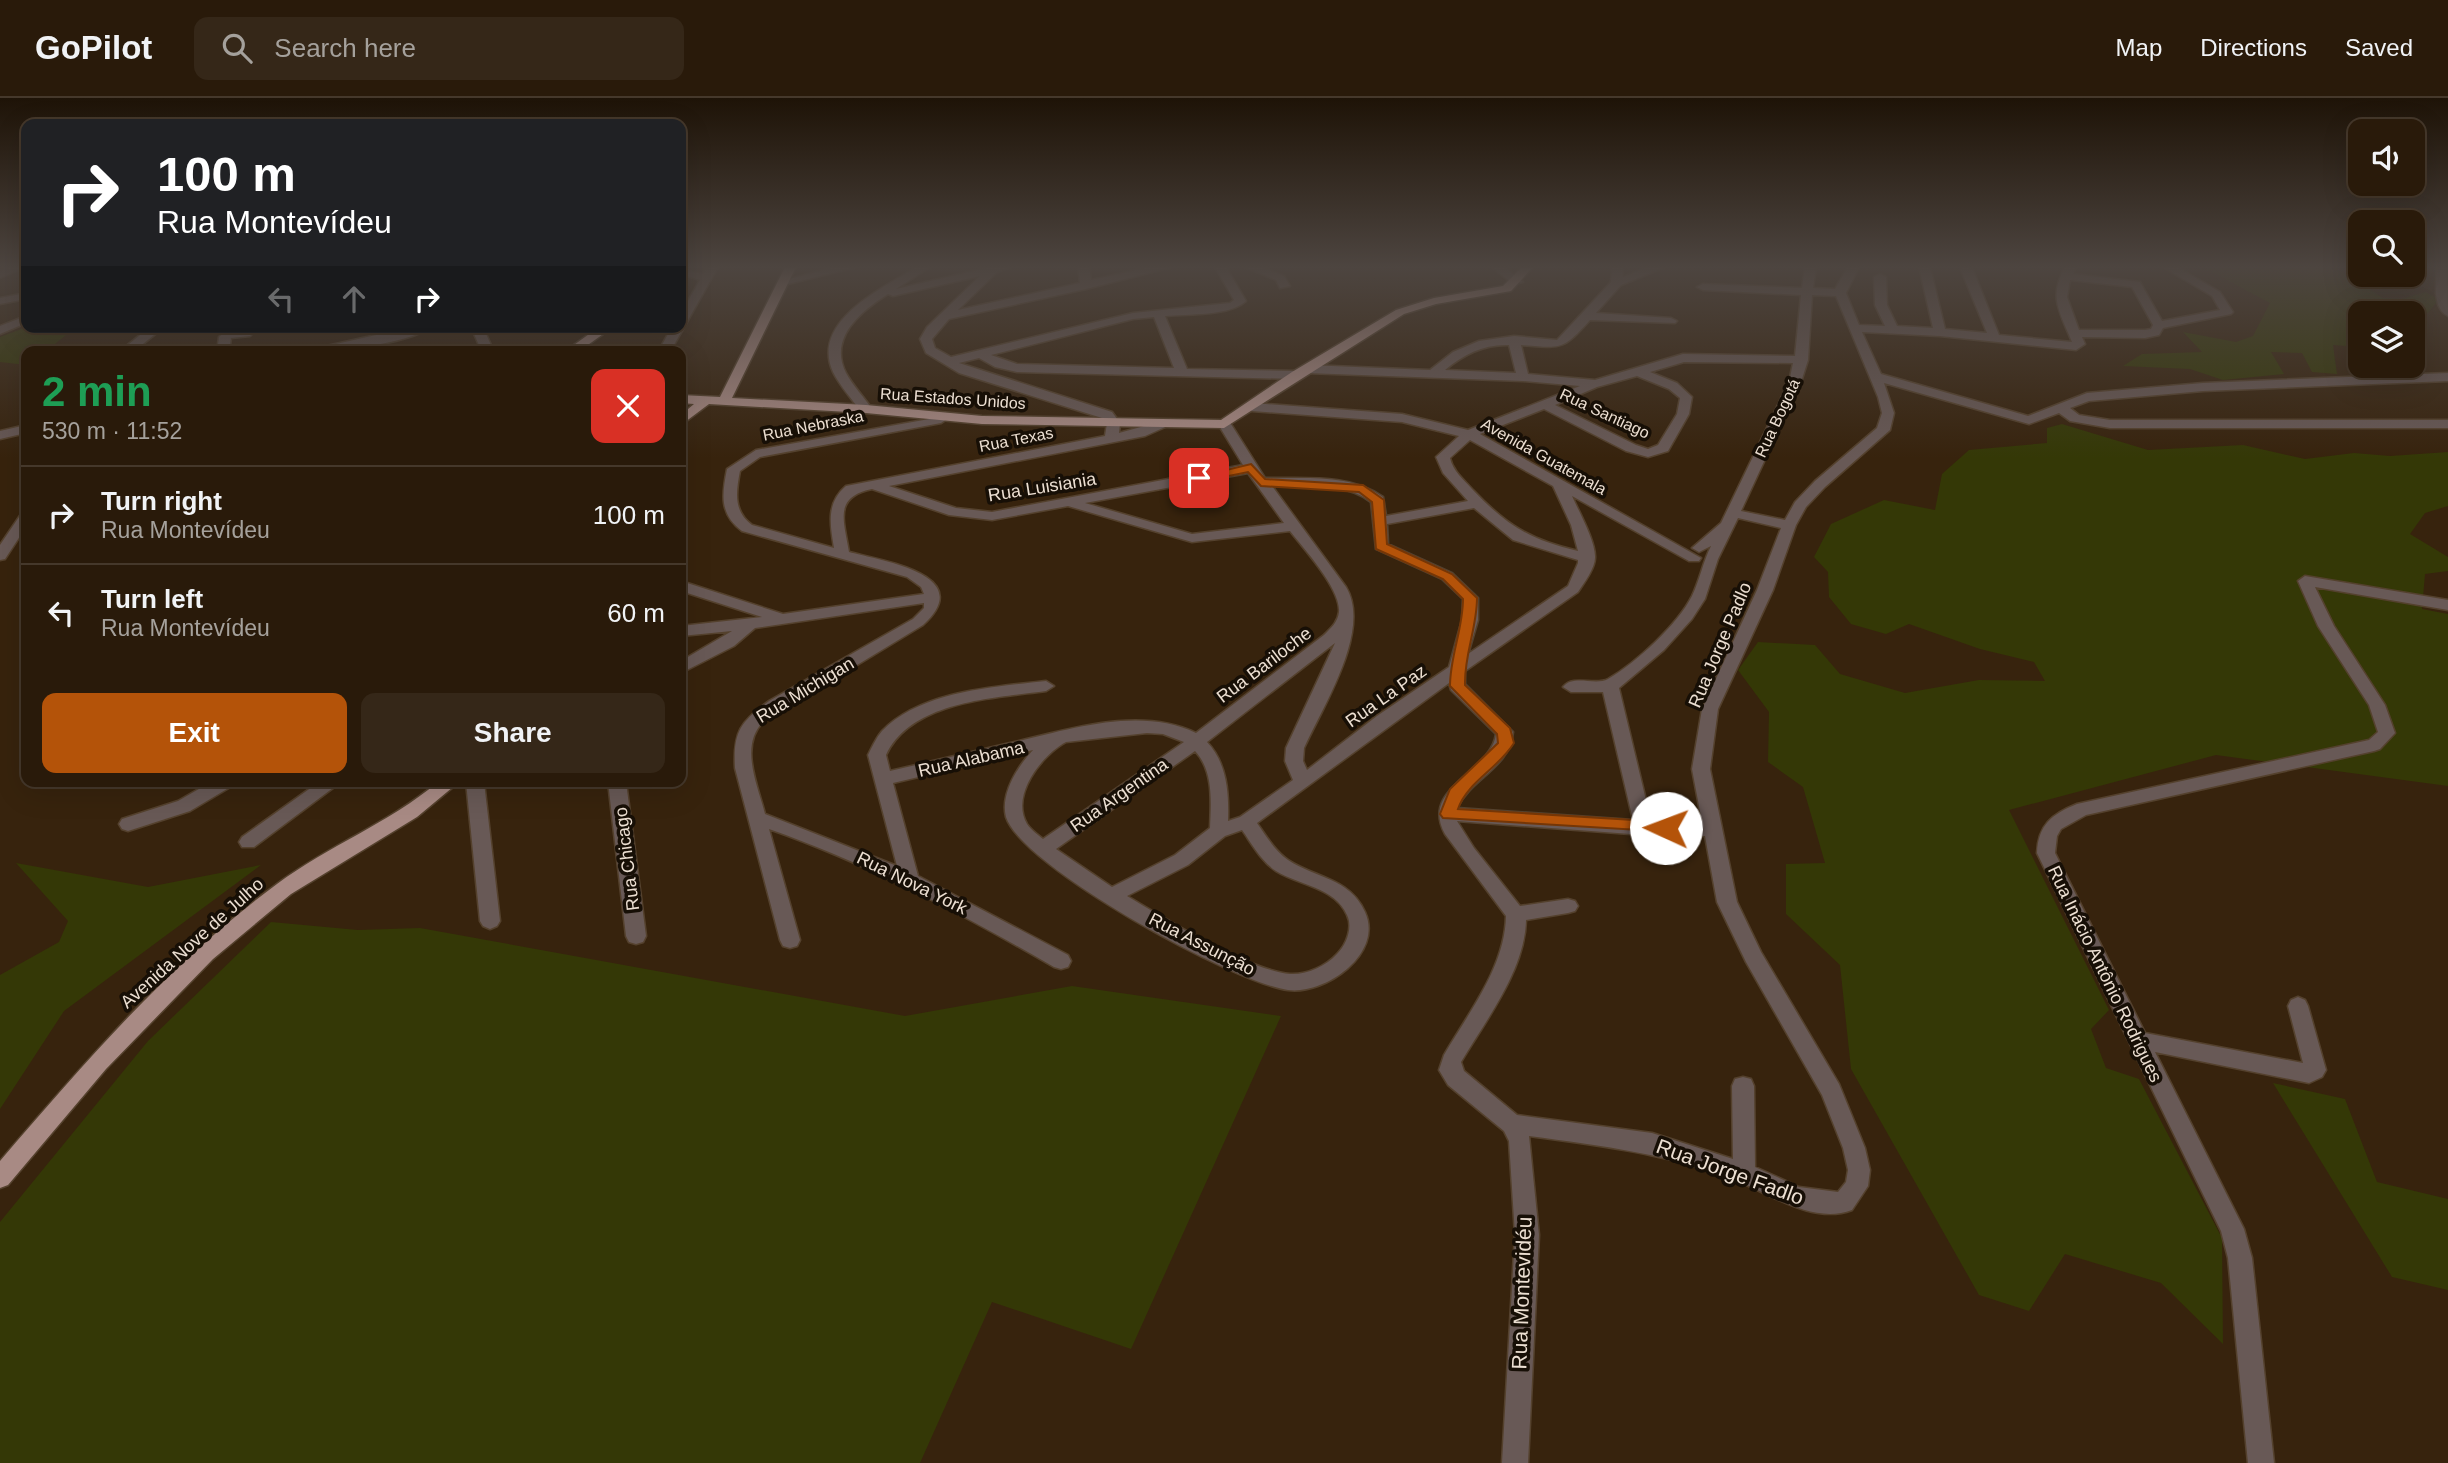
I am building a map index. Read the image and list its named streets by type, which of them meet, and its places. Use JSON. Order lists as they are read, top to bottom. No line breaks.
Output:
{"streets":{"main road":["Rua Estados Unidos","Avenida Nove de Julho"],"street":["Rua Santiago","Rua Bogotá","Rua Nebraska","Rua Texas","Avenida Guatemala","Rua Luisiania","Rua Jorge Padlo","Rua Bariloche","Rua Michigan","Rua La Paz","Rua Alabama","Rua Argentina","Rua Chicago","Rua Nova York","Rua Assunção","Rua Inácio Antônio Rodrigues","Rua Jorge Fadlo","Rua Montevidéu"]},"crossings":[["Rua Estados Unidos","Rua Nebraska"],["Rua Estados Unidos","Rua Texas"],["Rua Bogotá","Avenida Guatemala"],["Rua Texas","Rua Luisiania"],["Rua Jorge Padlo","Rua Jorge Fadlo"],["Rua Bariloche","Rua Alabama"],["Rua Bariloche","Rua Argentina"],["Rua Michigan","Rua Nova York"],["Rua Alabama","Rua Argentina"],["Rua Alabama","Rua Assunção"],["Rua Argentina","Rua Assunção"],["Rua Jorge Fadlo","Rua Montevidéu"]],"page":{"header":"GoPilot","search":"Search here","nav":["Map","Directions","Saved"],"turn":["100 m","Rua Montevídeu"],"heading":["2 min","530 m · 11:52"],"list":[{"name":"Turn right","note":"Rua Montevídeu","value":"100 m"},{"name":"Turn left","note":"Rua Montevídeu","value":"60 m"}],"buttons":["Exit","Share"]}}
